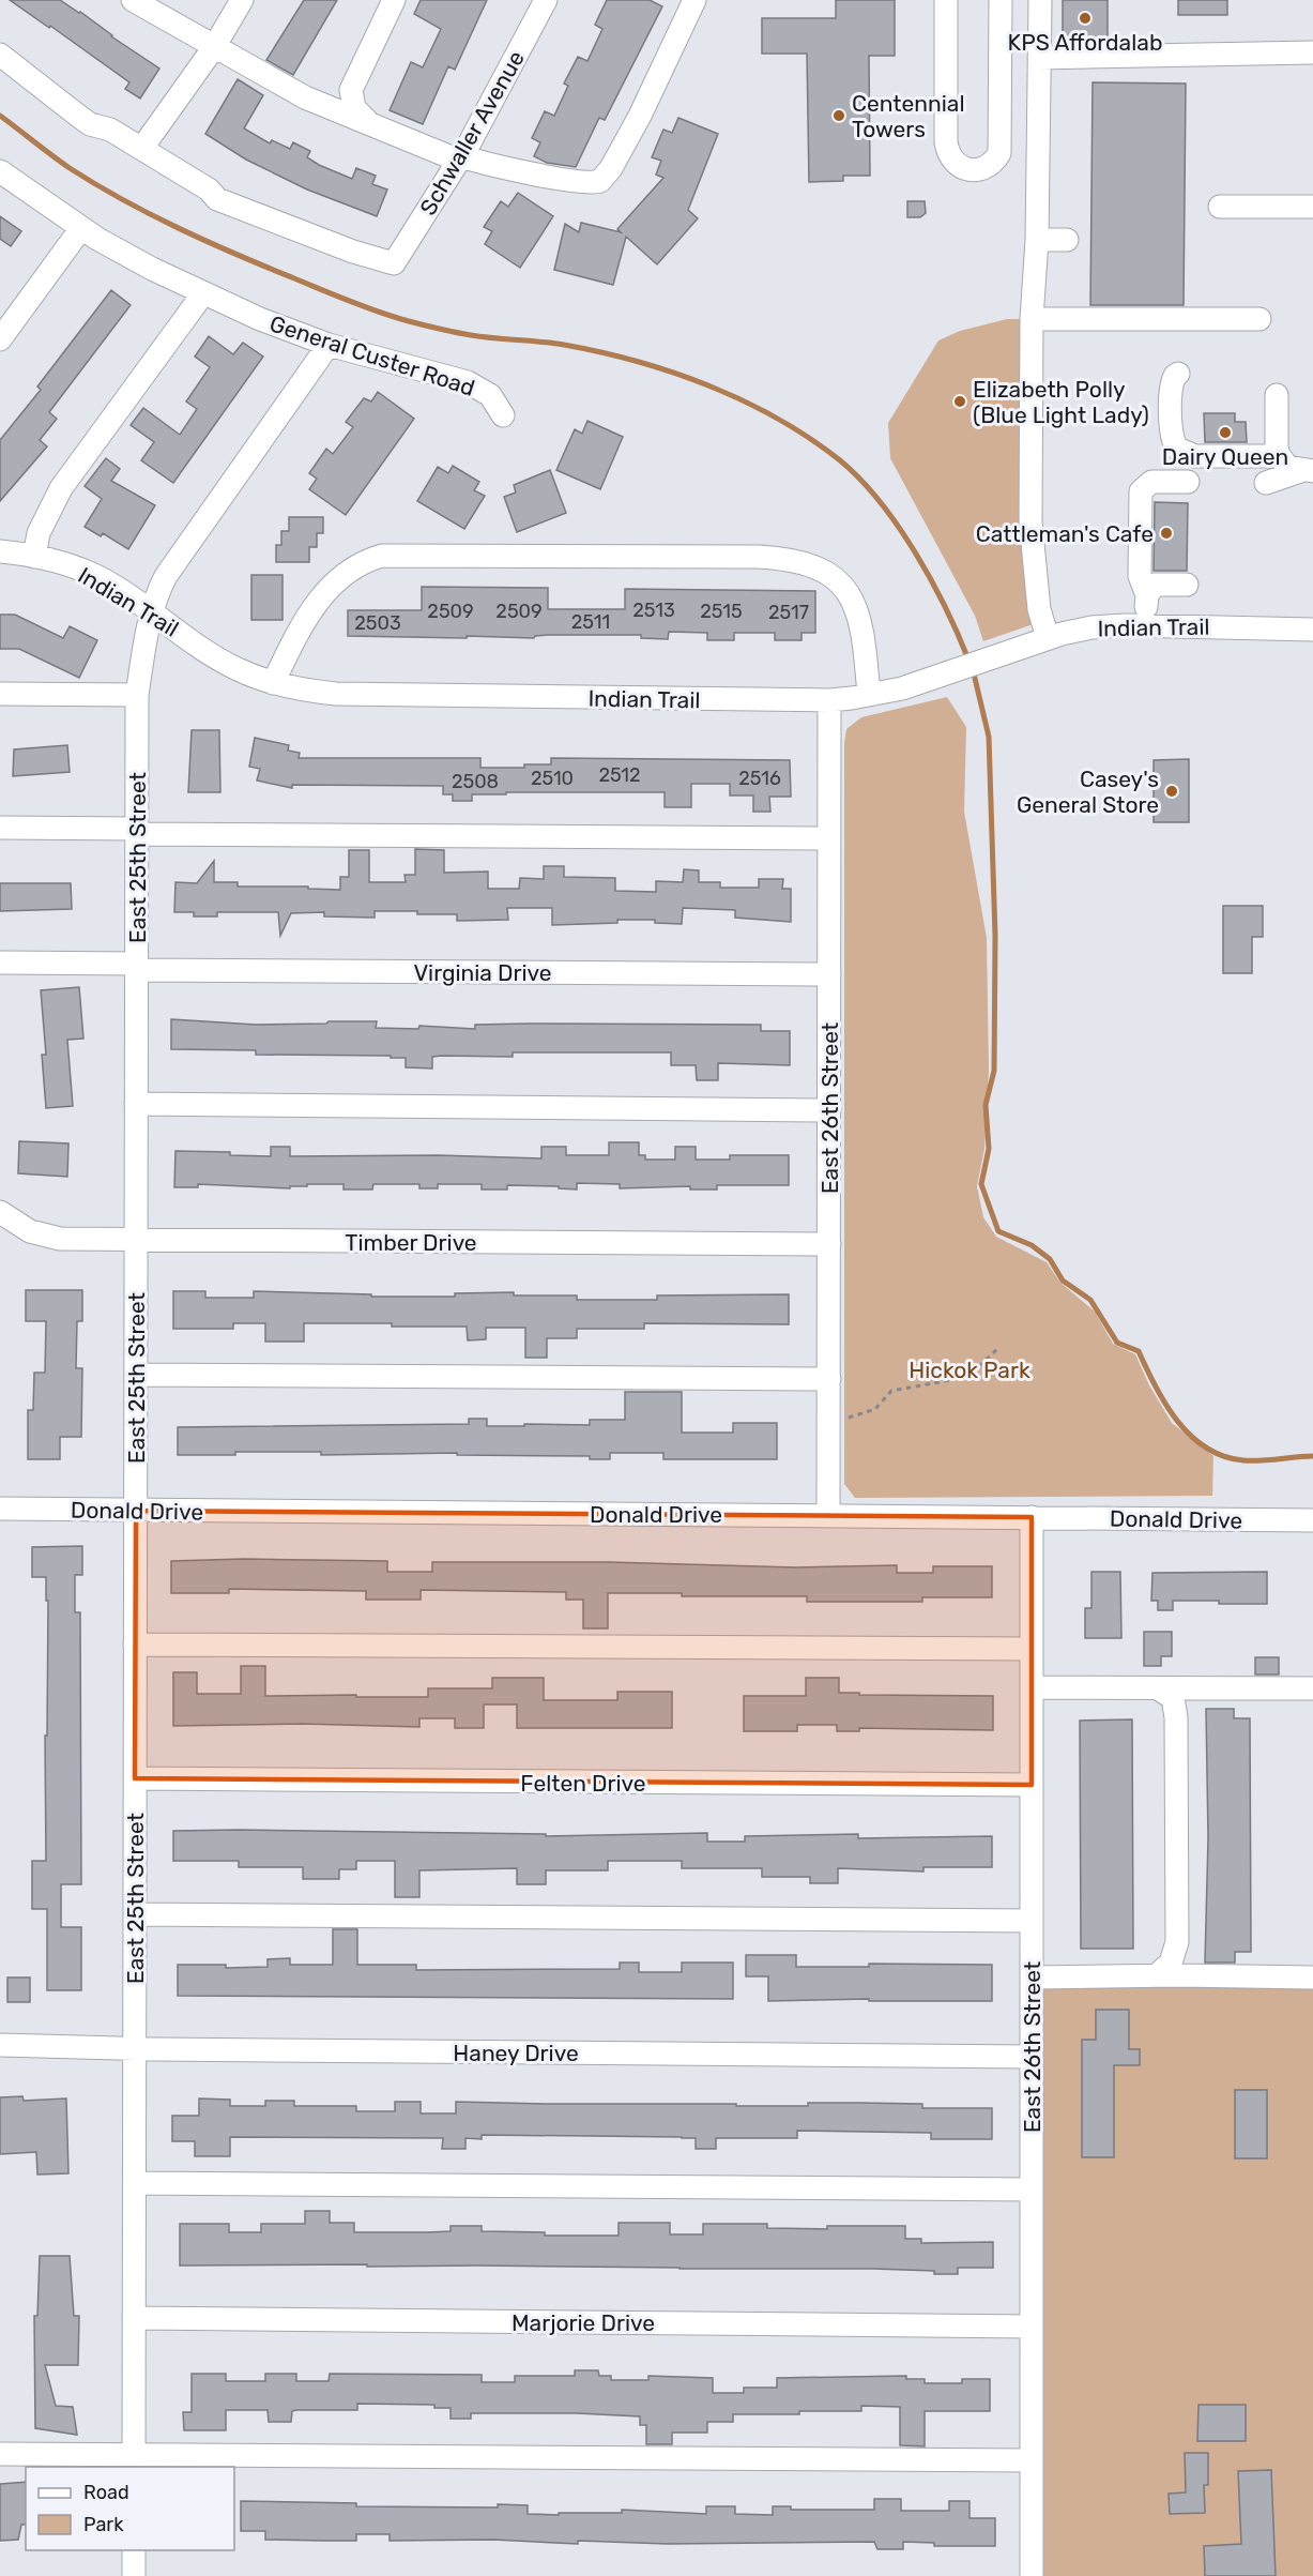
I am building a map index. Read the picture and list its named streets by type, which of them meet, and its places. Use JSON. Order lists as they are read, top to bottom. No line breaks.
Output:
{"streets":{"street":["Schwaller Avenue","General Custer Road","Indian Trail","East 25th Street","Virginia Drive","East 26th Street","Timber Drive","Donald Drive","Felten Drive","Haney Drive","Marjorie Drive"]},"crossings":[["General Custer Road","East 25th Street"],["Indian Trail","East 25th Street"],["Indian Trail","East 26th Street"],["East 25th Street","Virginia Drive"],["East 25th Street","Timber Drive"],["East 25th Street","Donald Drive"],["East 25th Street","Felten Drive"],["East 25th Street","Haney Drive"],["East 25th Street","Marjorie Drive"],["Virginia Drive","East 26th Street"],["East 26th Street","Timber Drive"],["East 26th Street","Donald Drive"],["East 26th Street","Felten Drive"],["East 26th Street","Haney Drive"],["East 26th Street","Marjorie Drive"]],"parks":["Hickok Park"],"places":["KPS Affordalab","Centennial Towers","Elizabeth Polly (Blue Light Lady)","Dairy Queen","Cattleman's Cafe","Casey's General Store"],"house_numbers":["2513","2509","2509","2515","2517","2511","2503","2512","2510","2516","2508"],"legend":["Road","Park"]}
